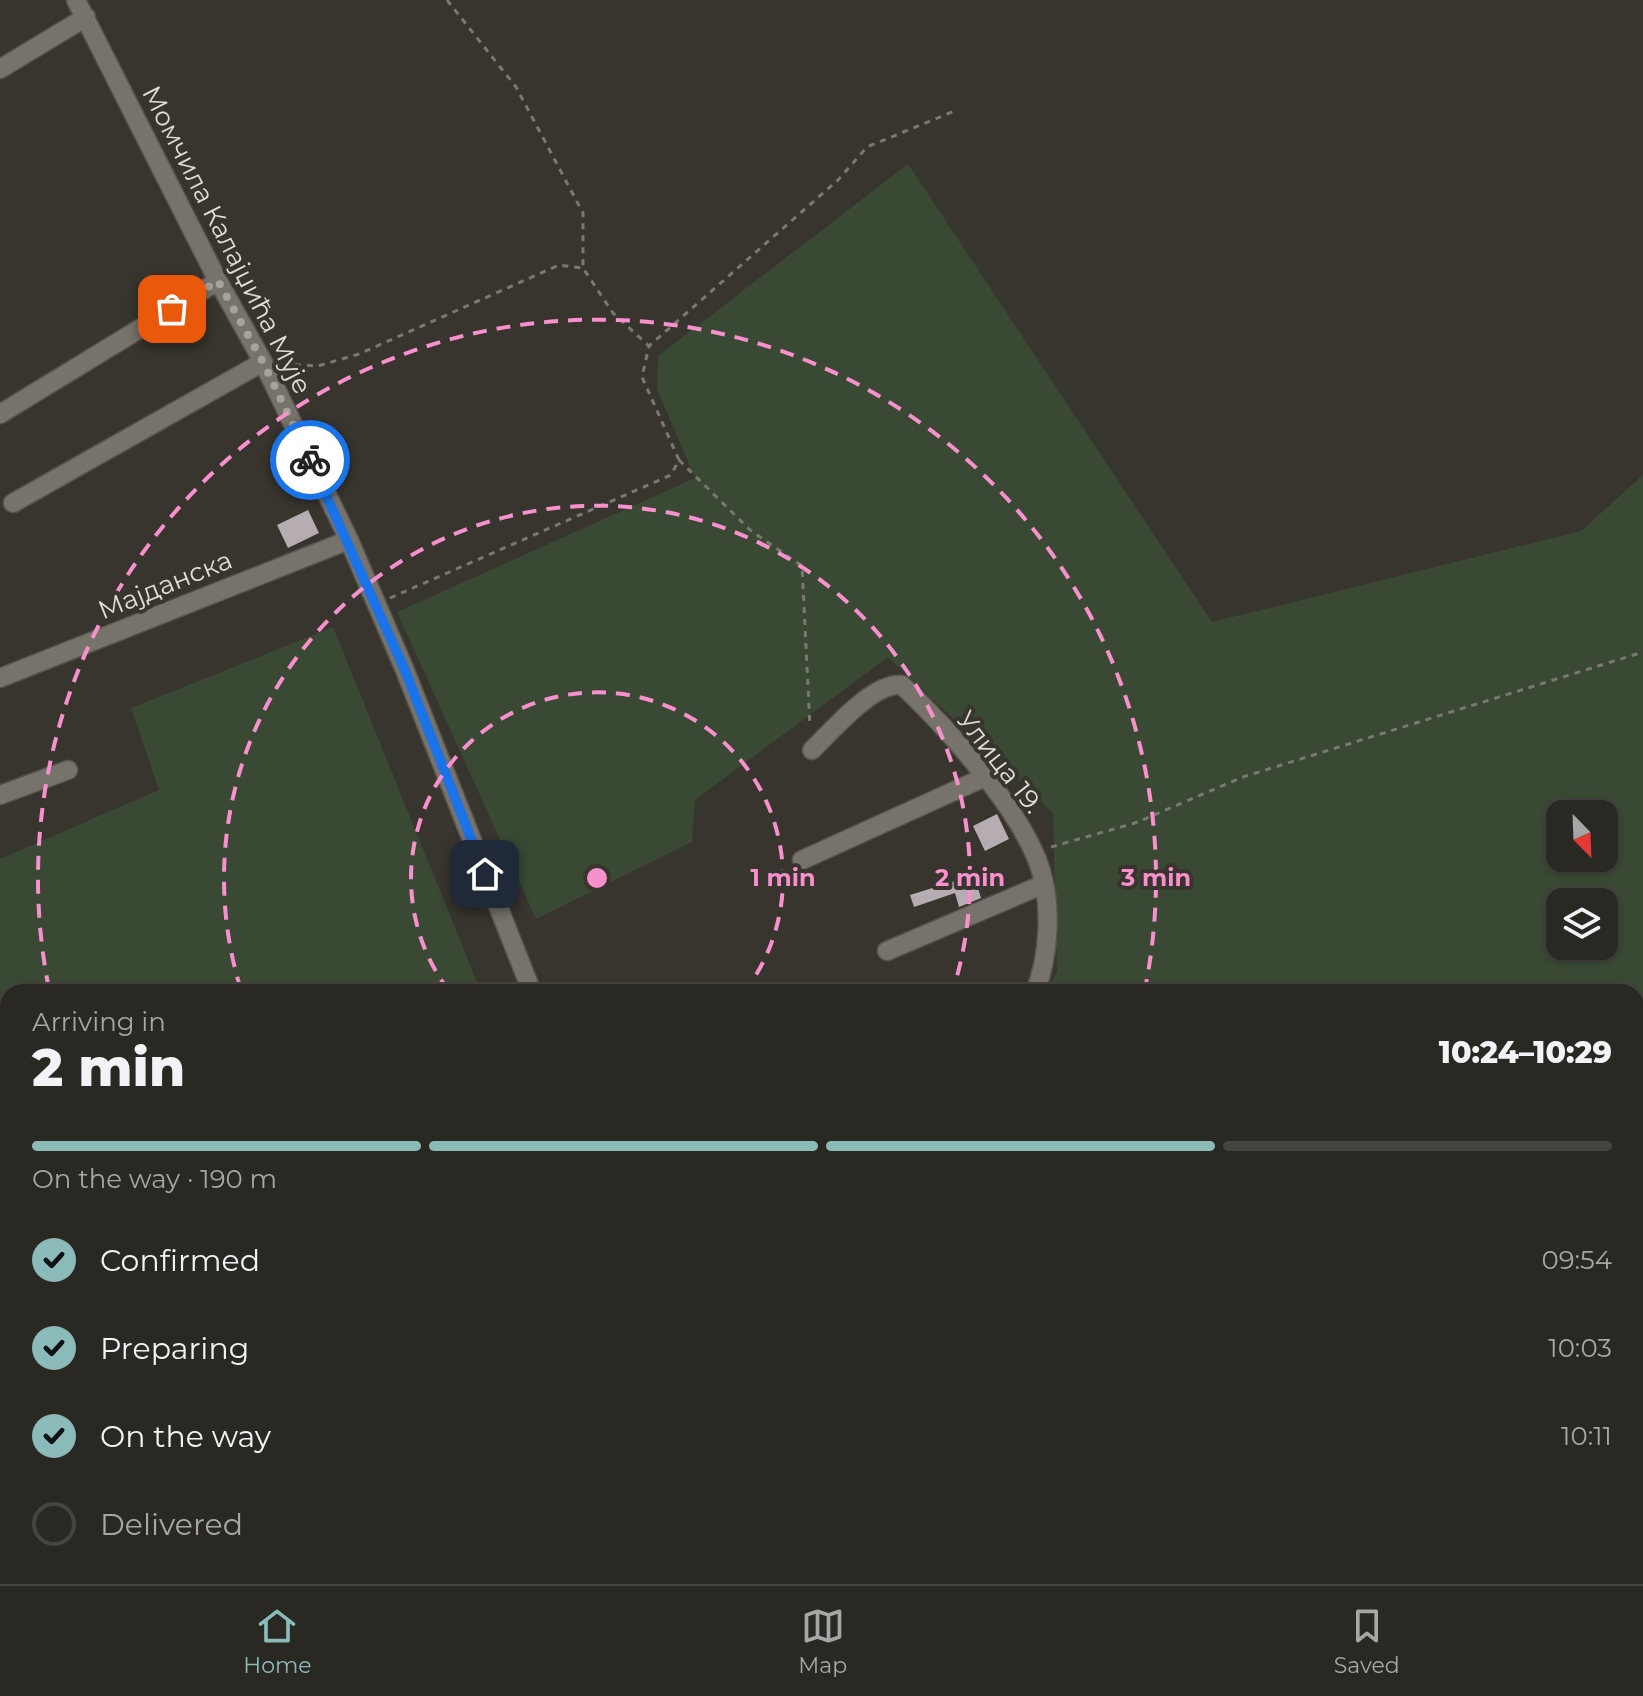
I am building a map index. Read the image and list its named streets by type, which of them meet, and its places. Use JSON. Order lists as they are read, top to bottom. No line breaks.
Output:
{"streets":{"street":["Момчила Калајџића Мује","Мајданска","Улица 19."]},"crossings":[["Момчила Калајџића Мује","Мајданска"]],"north":"bottom right","page":{"heading":["2 min","Arriving in","10:24–10:29"],"bar":"On the way · 190 m","list":[["Confirmed","09:54"],["Preparing","10:03"],["On the way","10:11"],"Delivered"],"tabs":["Home","Map","Saved"]},"rings":["1 min","2 min","3 min"]}
